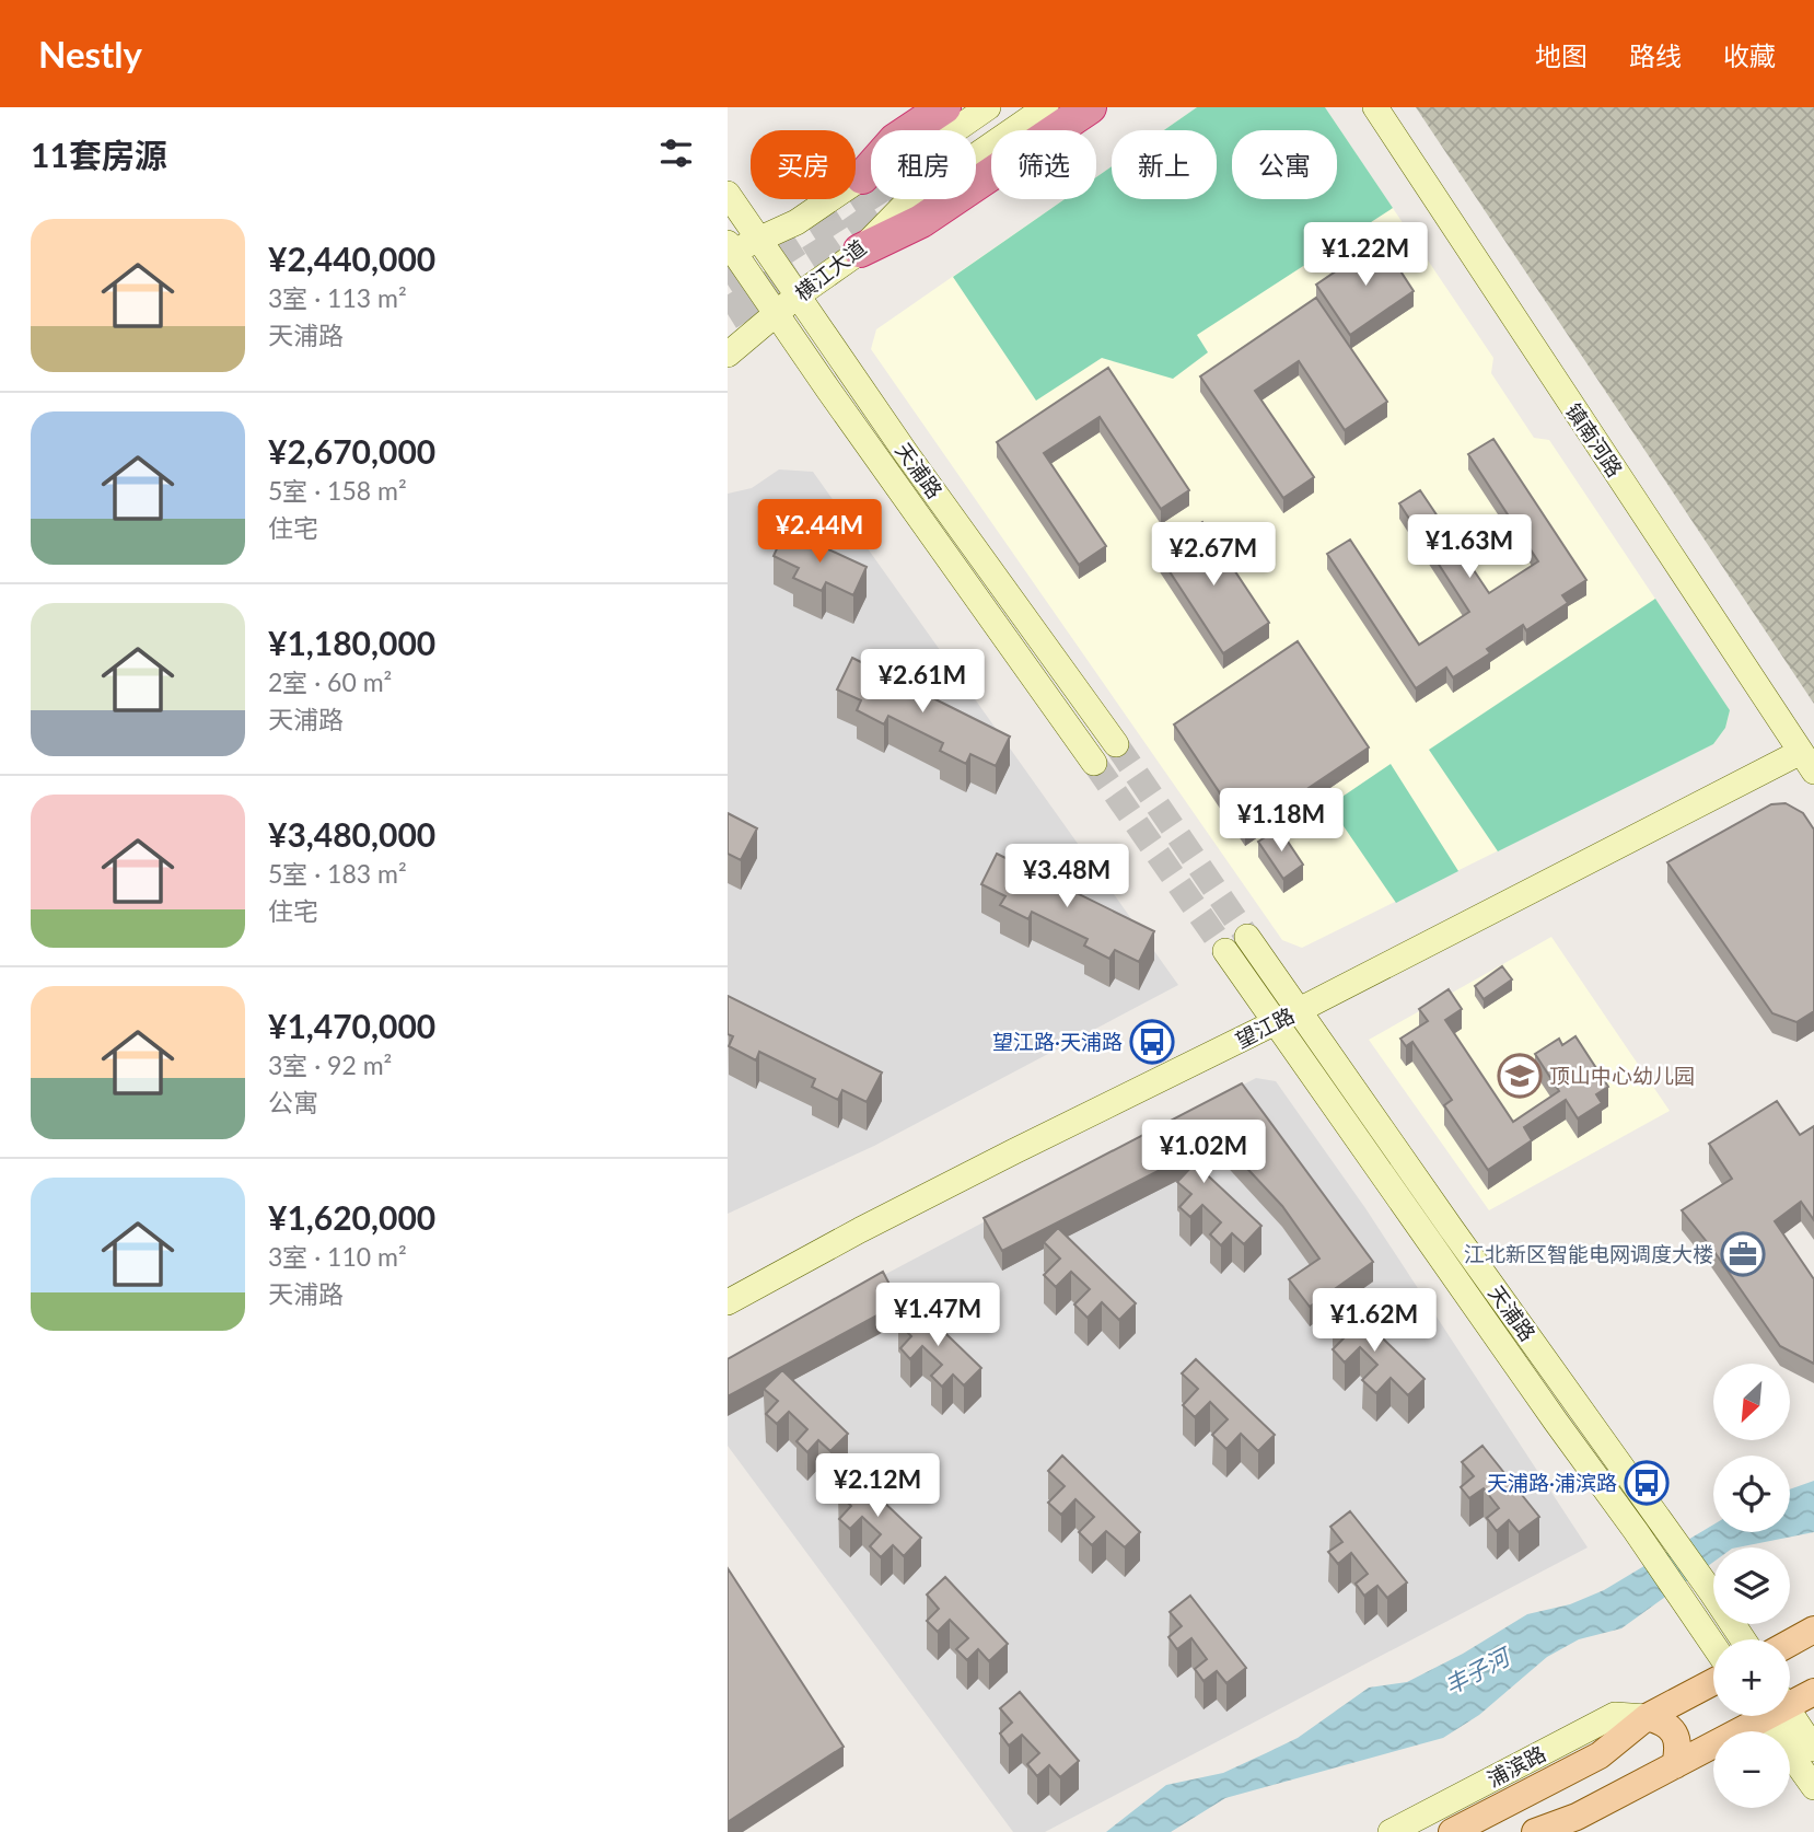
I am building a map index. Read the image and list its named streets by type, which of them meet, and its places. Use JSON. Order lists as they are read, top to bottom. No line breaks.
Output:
{"streets":{"main road":["浦滨路"],"street":["横江大道","镇南河路","天浦路","望江路"]},"crossings":[["横江大道","天浦路"],["镇南河路","望江路"],["天浦路","望江路"]],"water":["丰子河"],"places":{"bus stop":["望江路·天浦路","天浦路·浦滨路"],"school or university":["顶山中心幼儿园"],"office":["江北新区智能电网调度大楼"]},"north":"bottom left","page":{"header":"Nestly","nav":["地图","路线","收藏"],"heading":"11套房源","chip":["买房","租房","筛选","新上","公寓"],"list":[{"name":"¥2,440,000","note":"3室 · 113 m² · 天浦路"},{"name":"¥2,670,000","note":"5室 · 158 m² · 住宅"},{"name":"¥1,180,000","note":"2室 · 60 m² · 天浦路"},{"name":"¥3,480,000","note":"5室 · 183 m² · 住宅"},{"name":"¥1,470,000","note":"3室 · 92 m² · 公寓"},{"name":"¥1,620,000","note":"3室 · 110 m² · 天浦路"}],"price":["¥1.22M","¥2.44M","¥1.63M","¥2.67M","¥2.61M","¥1.18M","¥3.48M","¥1.02M","¥1.47M","¥1.62M","¥2.12M"],"map_buttons":["+","−"]}}
